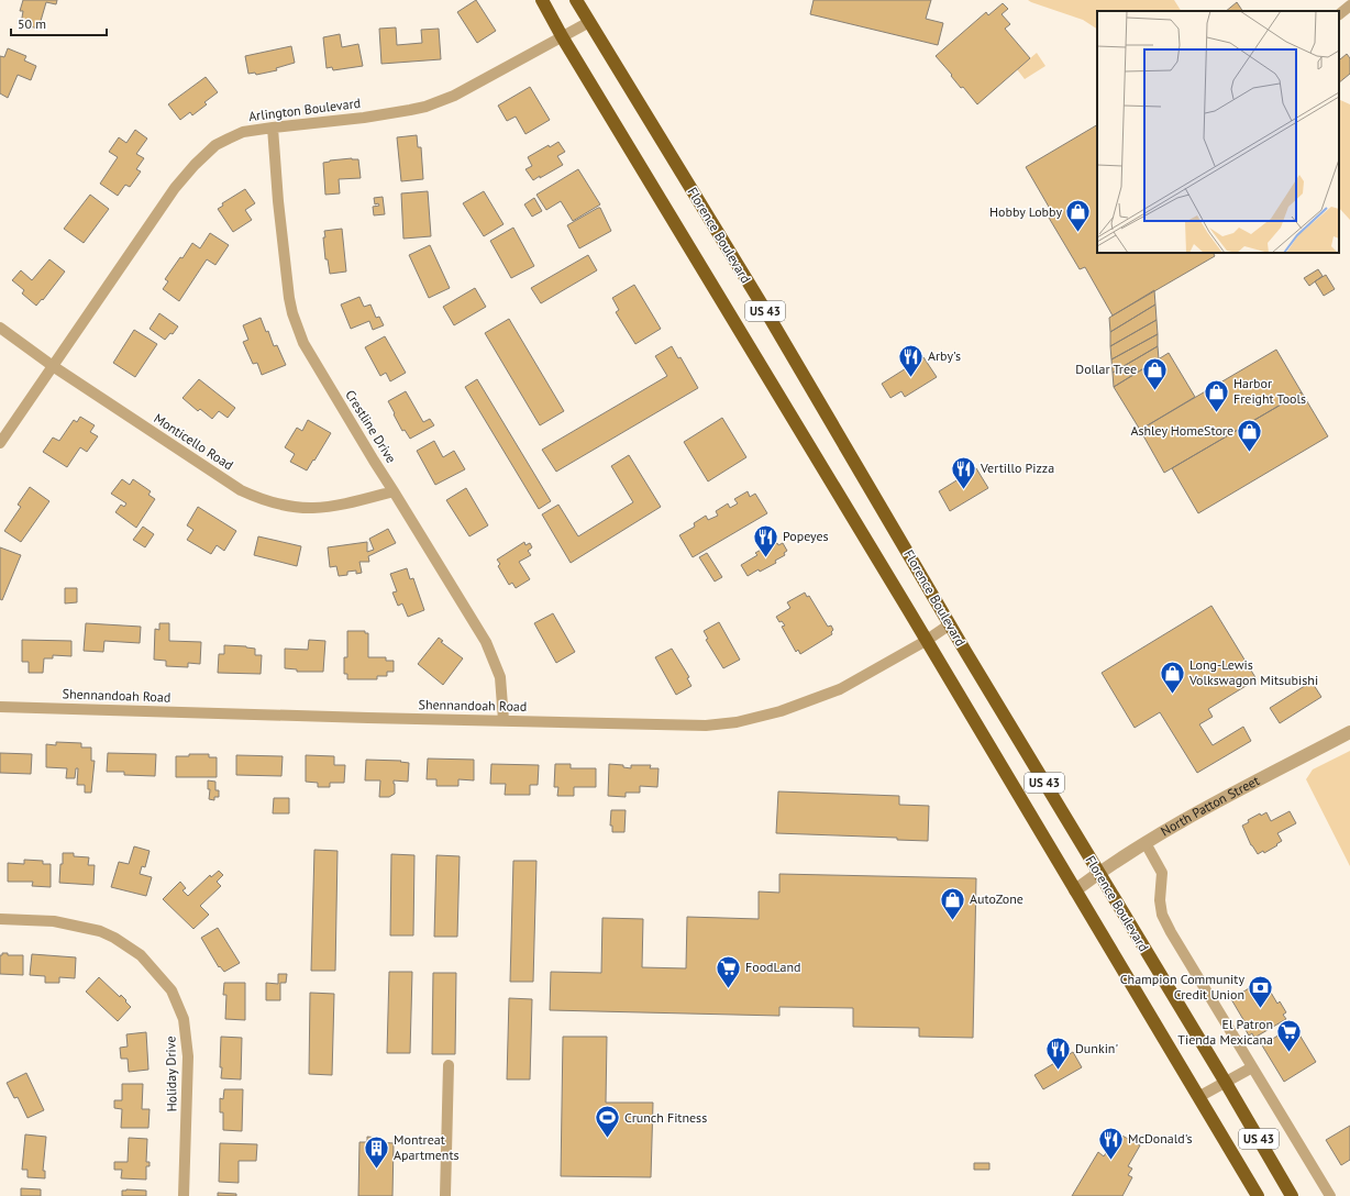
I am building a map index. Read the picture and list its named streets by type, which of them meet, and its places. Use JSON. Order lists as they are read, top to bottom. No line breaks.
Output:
{"streets":{"highway":["Florence Boulevard","US 43"],"street":["Arlington Boulevard","Crestline Drive","Monticello Road","Shennandoah Road","North Patton Street","Holiday Drive"]},"crossings":[["Arlington Boulevard","Florence Boulevard"],["Arlington Boulevard","US 43"],["Arlington Boulevard","Crestline Drive"],["Arlington Boulevard","Monticello Road"],["Florence Boulevard","Shennandoah Road"],["Florence Boulevard","North Patton Street"],["US 43","Shennandoah Road"],["US 43","North Patton Street"],["Crestline Drive","Monticello Road"],["Crestline Drive","Shennandoah Road"]],"places":{"shop":["Hobby Lobby","Dollar Tree","Harbor Freight Tools","Ashley HomeStore","Long-Lewis Volkswagon Mitsubishi","AutoZone"],"restaurant":["Arby's","Vertillo Pizza","Popeyes","Dunkin'","McDonald's"],"supermarket":["FoodLand","El Patron Tienda Mexicana"],"bank":["Champion Community Credit Union"],"sports":["Crunch Fitness"],"building":["Montreat Apartments"]},"scale_bar":"50 m"}
